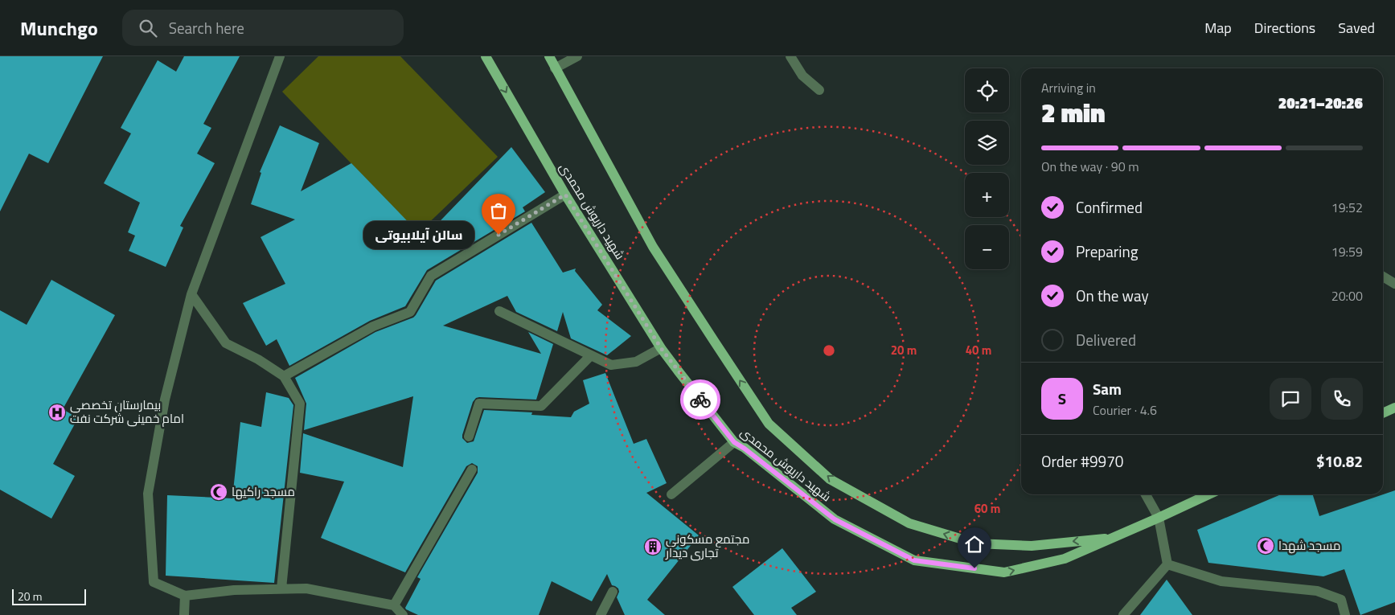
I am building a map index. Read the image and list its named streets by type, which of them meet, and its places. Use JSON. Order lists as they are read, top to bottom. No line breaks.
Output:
{"streets":{"main road":["شهید داریوش محمدی"]},"places":{"other":["سالن آیلابیوتی"],"hospital":["بیمارستان تخصصی امام خمینی شرکت نفت"],"mosque":["مسجد راکیها","مسجد شهدا"],"building":["مجتمع مسکونی تجاری دیدار"]},"scale_bar":"20 m","page":{"header":"Munchgo","search":"Search here","nav":["Map","Directions","Saved"],"map_buttons":["+","−"],"heading":["2 min","Arriving in","20:21–20:26"],"panel":["Sam","Courier · 4.6","Order #9970","$10.82"],"bar":"On the way · 90 m","list":[["Confirmed","19:52"],["Preparing","19:59"],["On the way","20:00"],"Delivered"],"bubble":"سالن آیلابیوتی","round":"S","scale":"20 m"},"rings":["20 m","40 m","60 m"]}
